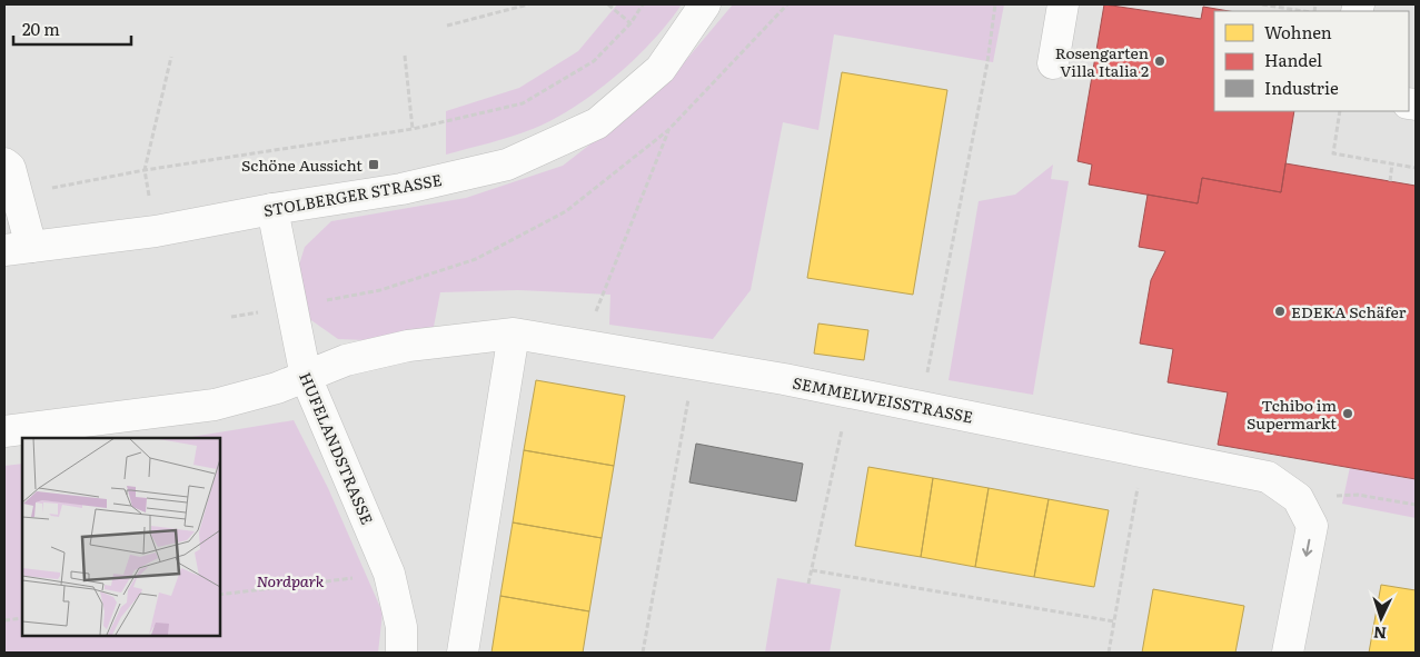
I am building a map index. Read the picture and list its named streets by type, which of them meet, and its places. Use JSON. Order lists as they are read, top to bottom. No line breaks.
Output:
{"streets":{"street":["STOLBERGER STRASSE","SEMMELWEISSTRASSE","HUFELANDSTRASSE"]},"crossings":[["STOLBERGER STRASSE","HUFELANDSTRASSE"],["SEMMELWEISSTRASSE","HUFELANDSTRASSE"]],"parks":["Nordpark"],"places":{"other":["Rosengarten Villa Italia 2","EDEKA Schäfer","Tchibo im Supermarkt"],"transit":["Schöne Aussicht"]},"legend":["Wohnen","Handel","Industrie"],"scale_bar":"20 m","north":"bottom"}
